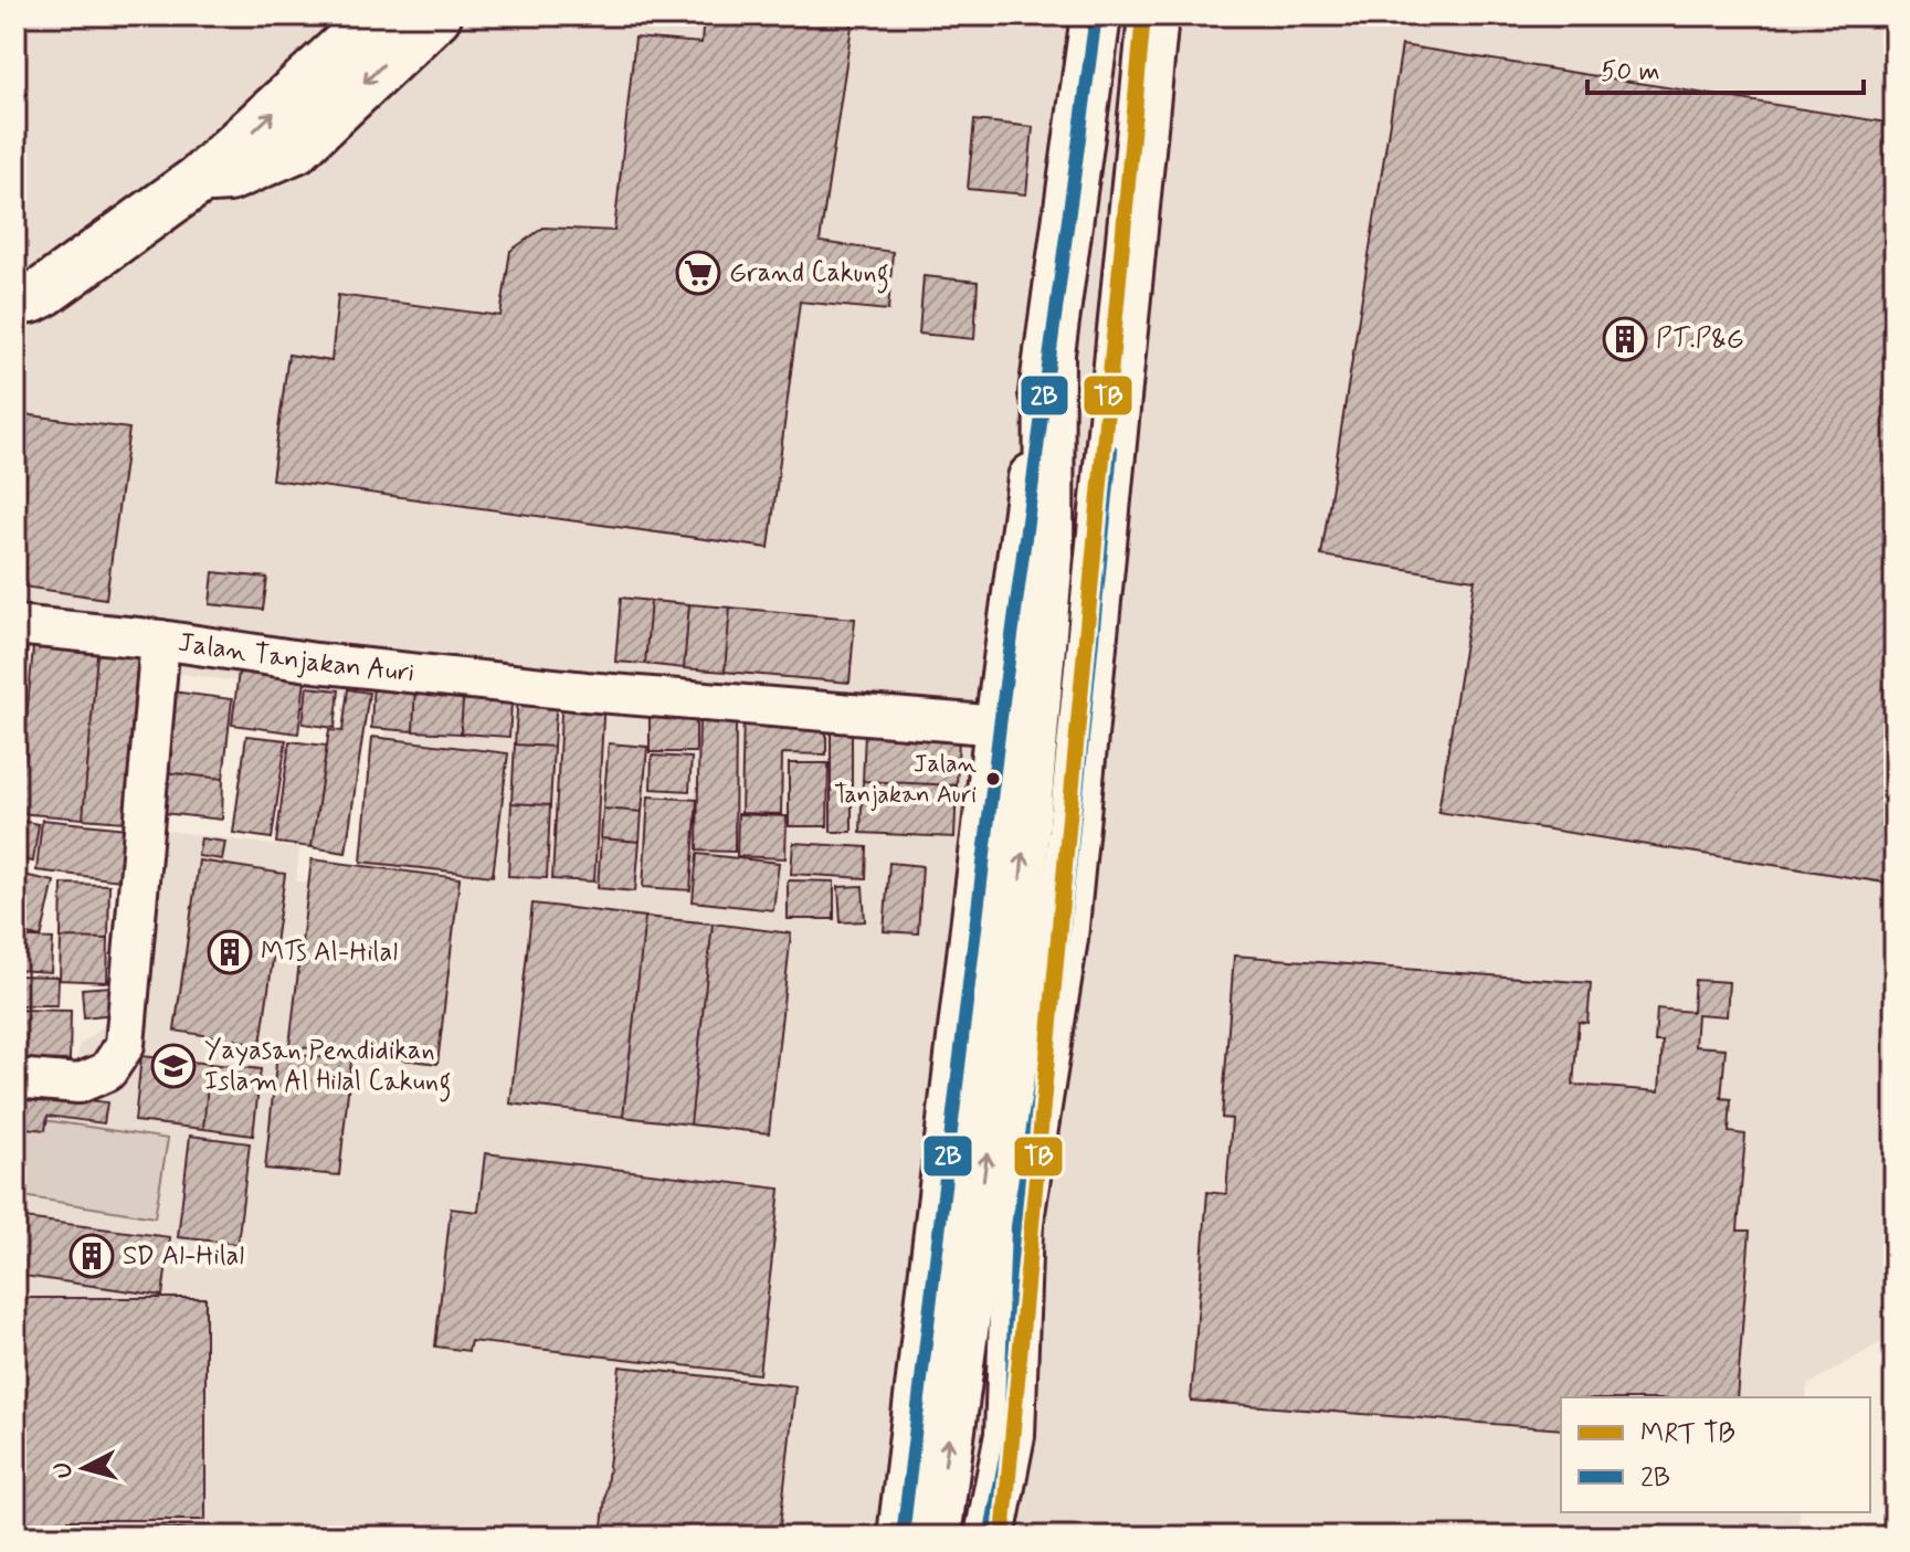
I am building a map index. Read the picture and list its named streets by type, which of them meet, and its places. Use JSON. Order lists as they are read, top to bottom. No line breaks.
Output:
{"streets":{"street":["Jalan Tanjakan Auri"]},"places":{"supermarket":["Grand Cakung"],"building":["PT.P&G","MTs Al-Hilal","SD Al-Hilal"],"other":["Jalan Tanjakan Auri"],"school or university":["Yayasan Pendidikan Islam Al Hilal Cakung"]},"lines":["metro line TB","transit line 2B"],"legend":["MRT TB","2B"],"scale_bar":"50 m","north":"left"}
